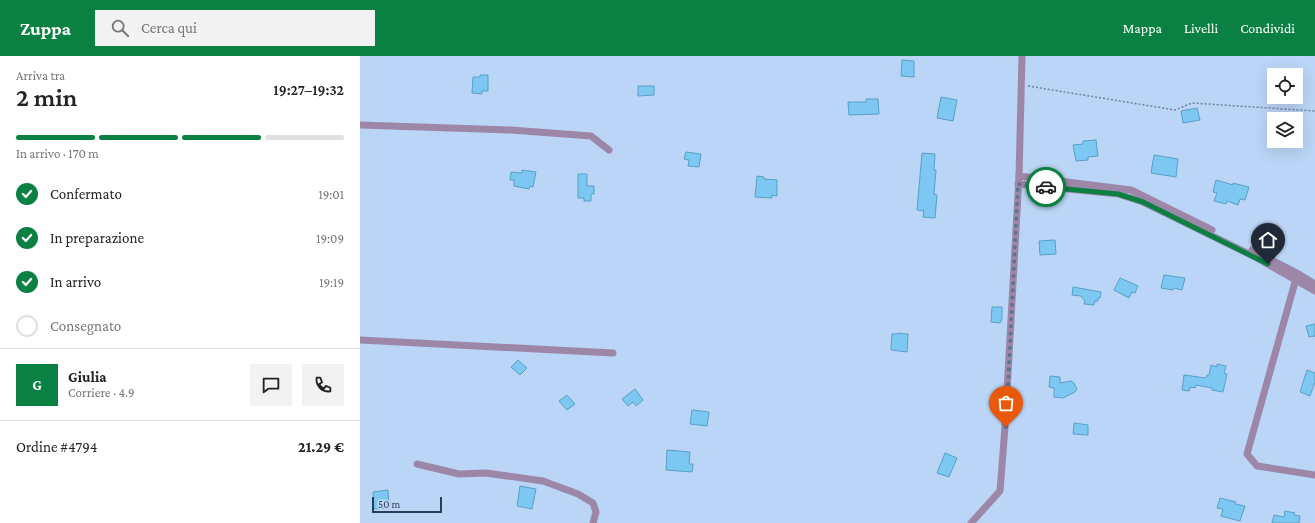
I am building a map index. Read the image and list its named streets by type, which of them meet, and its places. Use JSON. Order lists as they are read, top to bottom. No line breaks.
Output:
{"scale_bar":"50 m","page":{"header":"Zuppa","search":"Cerca qui","nav":["Mappa","Livelli","Condividi"],"heading":["2 min","Arriva tra","19:27–19:32"],"panel":["Giulia","Corriere · 4.9","Ordine #4794","21.29 €"],"bar":"In arrivo · 170 m","list":[["Confermato","19:01"],["In preparazione","19:09"],["In arrivo","19:19"],"Consegnato"],"round":"G","scale":"50 m"}}
